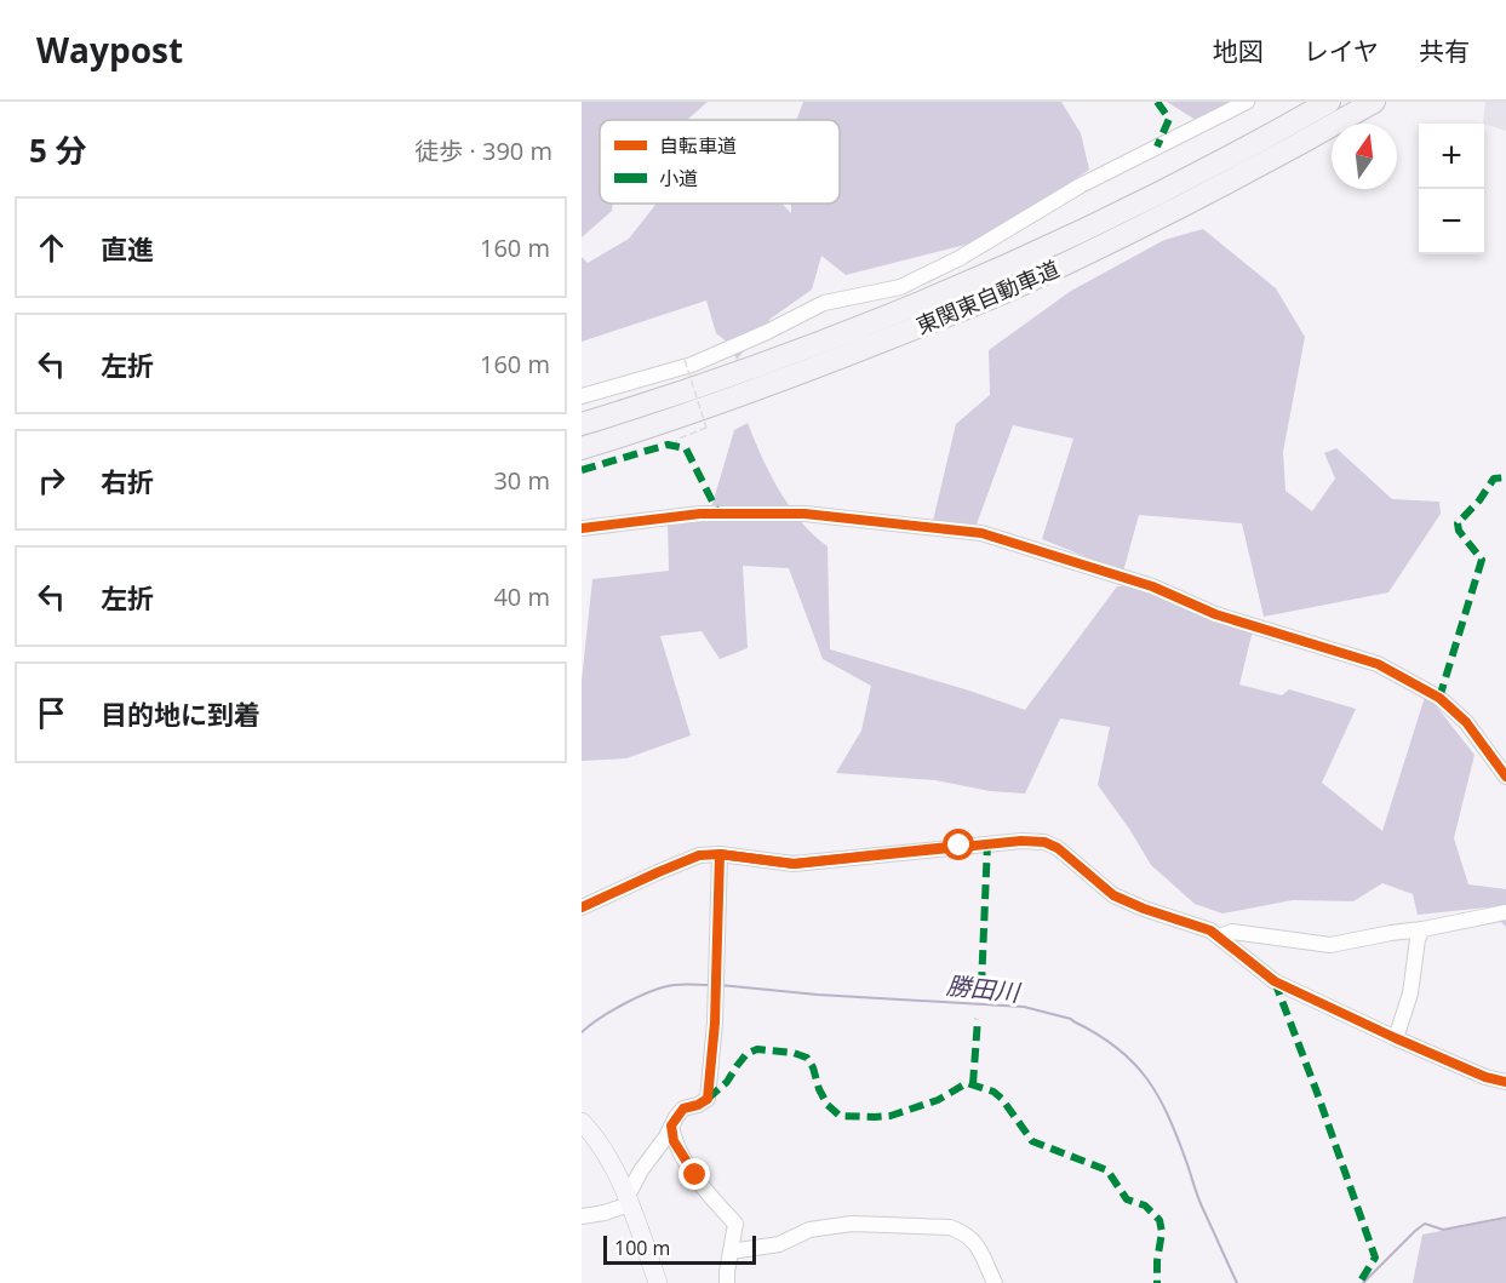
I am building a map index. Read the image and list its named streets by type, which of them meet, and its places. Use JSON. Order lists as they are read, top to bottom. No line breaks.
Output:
{"streets":{"highway":["東関東自動車道"]},"water":["勝田川"],"legend":["自転車道","小道"],"scale_bar":"100 m","north":"top","page":{"header":"Waypost","nav":["地図","レイヤ","共有"],"heading":["5 分","徒歩 · 390 m"],"map_buttons":["+","−"],"list":[["直進","160 m"],["左折","160 m"],["右折","30 m"],["左折","40 m"],"目的地に到着"],"scale":"100 m"}}
